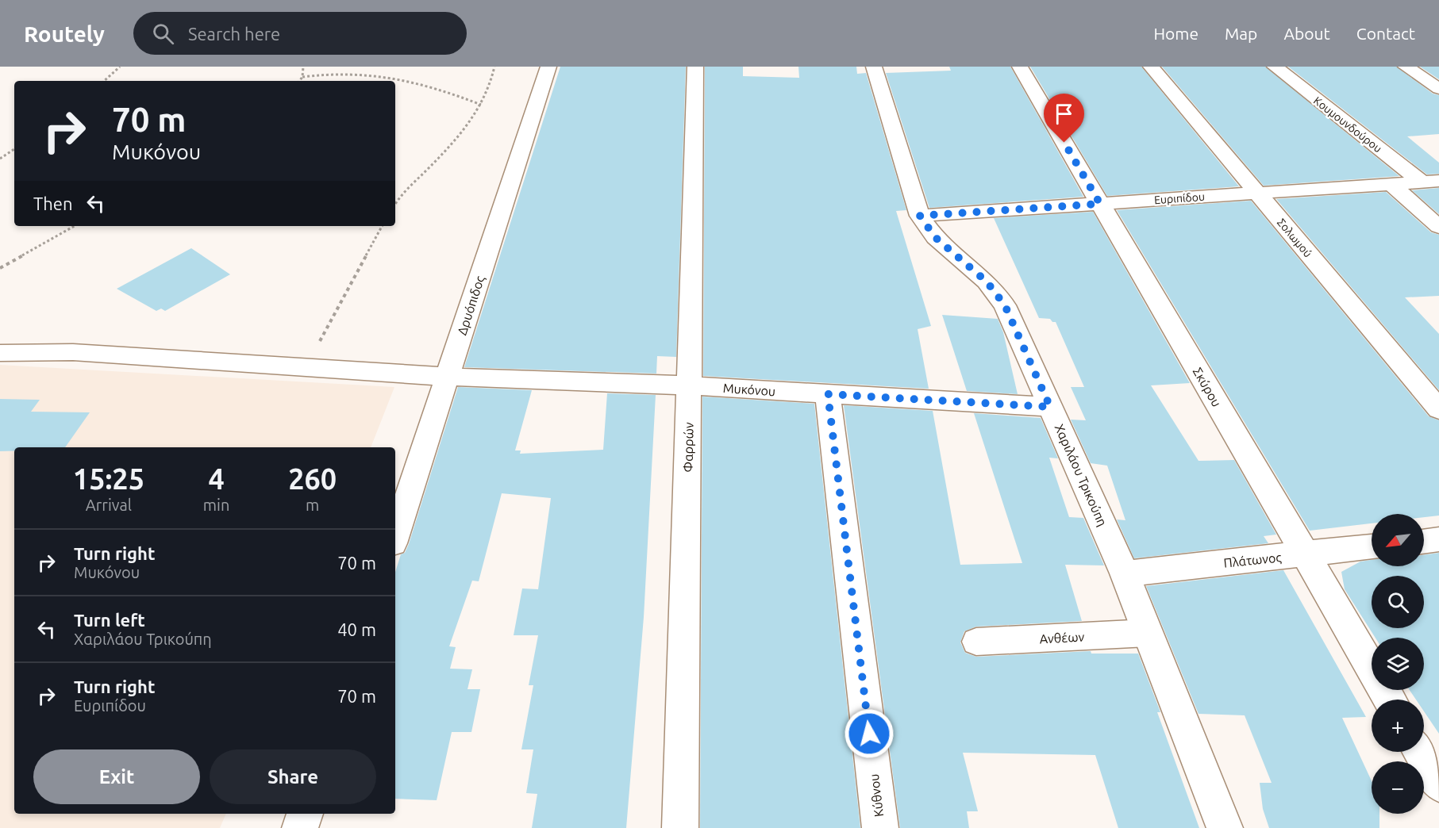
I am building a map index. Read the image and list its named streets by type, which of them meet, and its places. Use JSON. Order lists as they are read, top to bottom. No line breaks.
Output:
{"streets":{"street":["Κουμουνδούρου","Ευριπίδου","Σολωμού","Δρυόπιδος","Σκύρου","Μυκόνου","Φαρρών","Χαριλάου Τρικούπη","Πλάτωνος","Ανθέων","Κύθνου"]},"crossings":[["Κουμουνδούρου","Ευριπίδου"],["Ευριπίδου","Σολωμού"],["Ευριπίδου","Σκύρου"],["Ευριπίδου","Χαριλάου Τρικούπη"],["Δρυόπιδος","Μυκόνου"],["Σκύρου","Πλάτωνος"],["Μυκόνου","Φαρρών"],["Μυκόνου","Χαριλάου Τρικούπη"],["Μυκόνου","Κύθνου"],["Χαριλάου Τρικούπη","Πλάτωνος"],["Χαριλάου Τρικούπη","Ανθέων"]],"north":"bottom left","page":{"header":"Routely","search":"Search here","nav":["Home","Map","About","Contact"],"turn":["70 m","Μυκόνου"],"then":"Then","eta":["15:25","Arrival","4","min","260","m"],"map_buttons":["+","−"],"list":[{"name":"Turn right","note":"Μυκόνου","value":"70 m"},{"name":"Turn left","note":"Χαριλάου Τρικούπη","value":"40 m"},{"name":"Turn right","note":"Ευριπίδου","value":"70 m"}],"buttons":["Exit","Share"]}}
